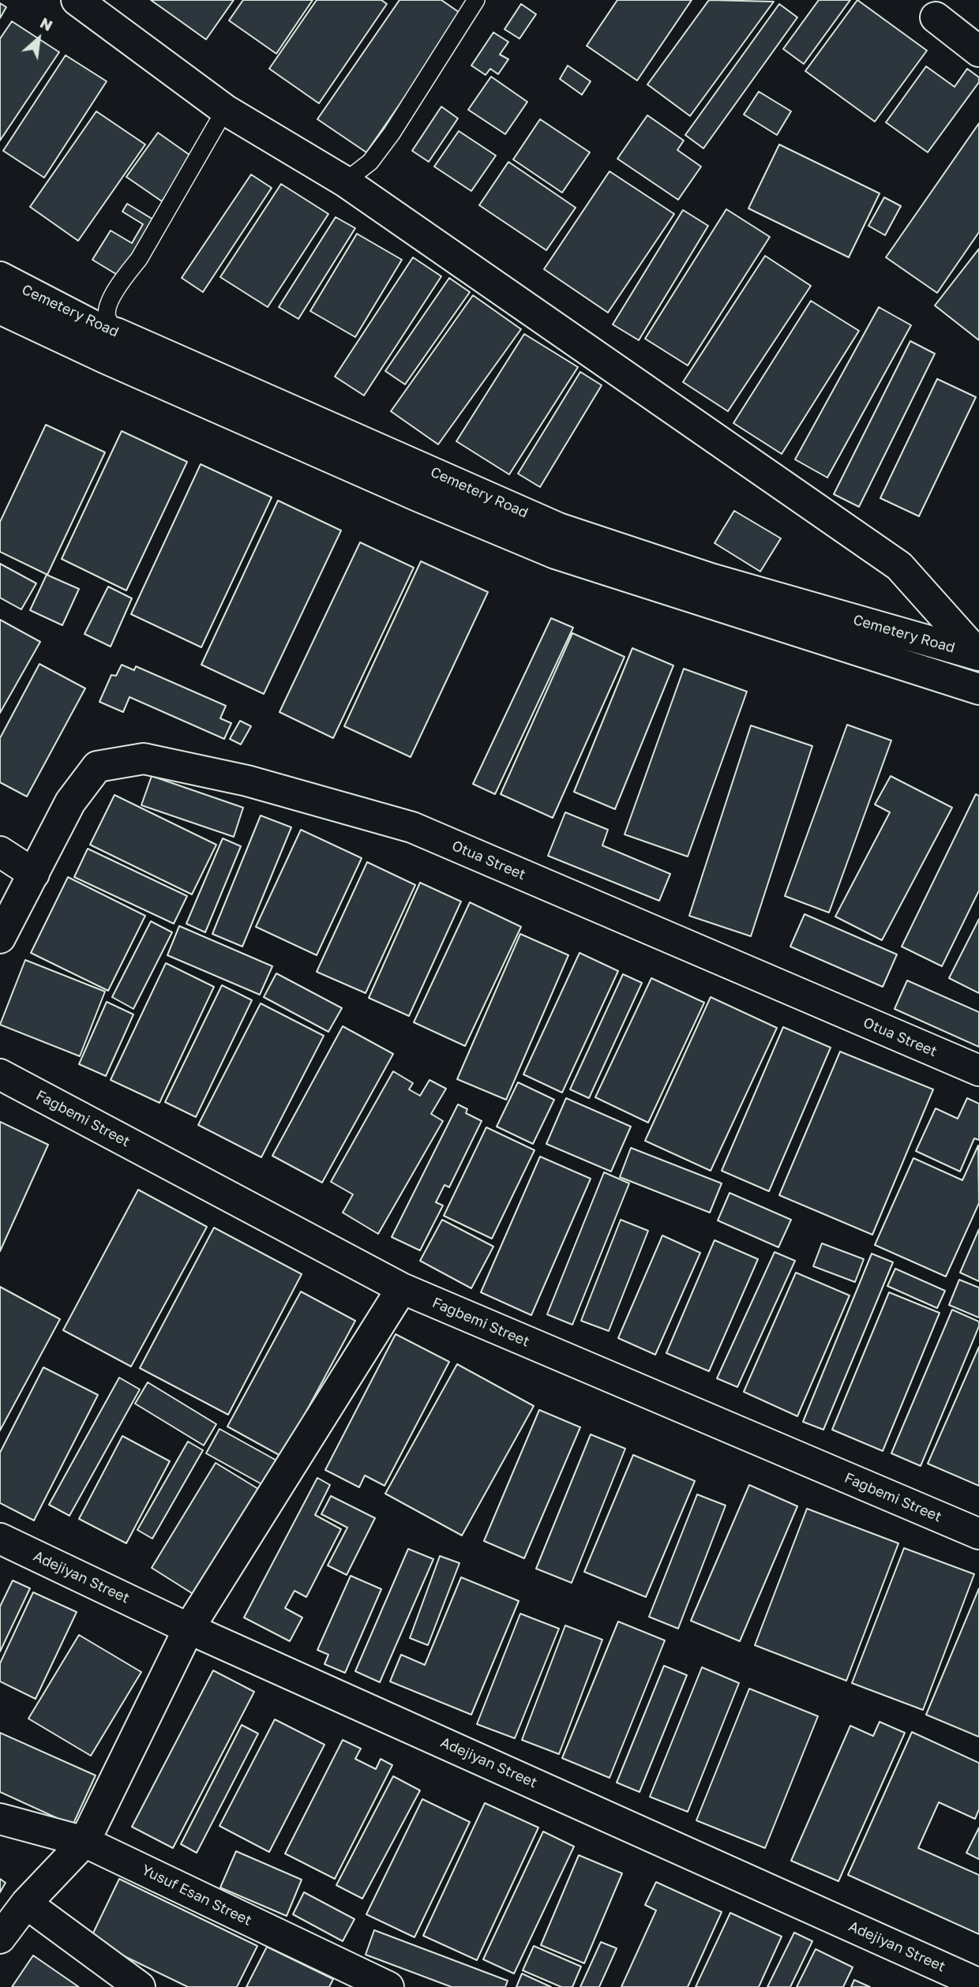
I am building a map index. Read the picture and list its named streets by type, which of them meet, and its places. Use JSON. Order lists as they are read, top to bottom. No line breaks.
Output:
{"streets":{"street":["Cemetery Road","Otua Street","Fagbemi Street","Adejiyan Street","Yusuf Esan Street"]},"north":"top right"}
